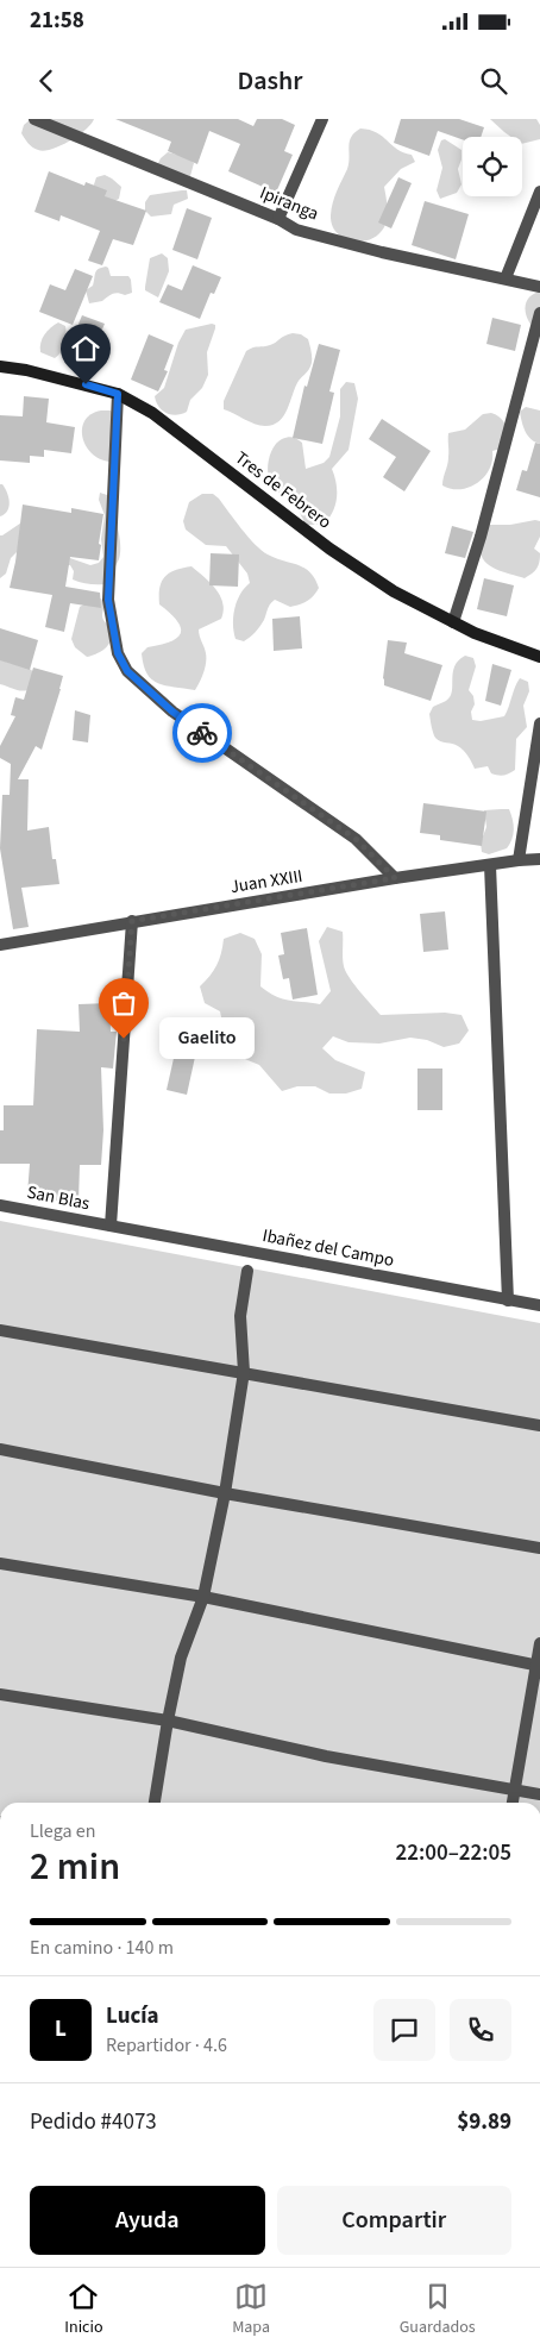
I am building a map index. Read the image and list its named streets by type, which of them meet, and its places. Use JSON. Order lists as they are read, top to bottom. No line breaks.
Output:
{"streets":{"street":["Ipiranga","Tres de Febrero","Juan XXIII","San Blas","Ibañez del Campo"]},"crossings":[["San Blas","Ibañez del Campo"]],"places":["Gaelito"],"page":{"status":"21:58","header":"Dashr","bubble":"Gaelito","heading":["2 min","Llega en","22:00–22:05"],"panel":["Lucía","Repartidor · 4.6","Pedido #4073","$9.89"],"bar":"En camino · 140 m","round":"L","buttons":["Ayuda","Compartir"],"tabs":["Inicio","Mapa","Guardados"]}}
